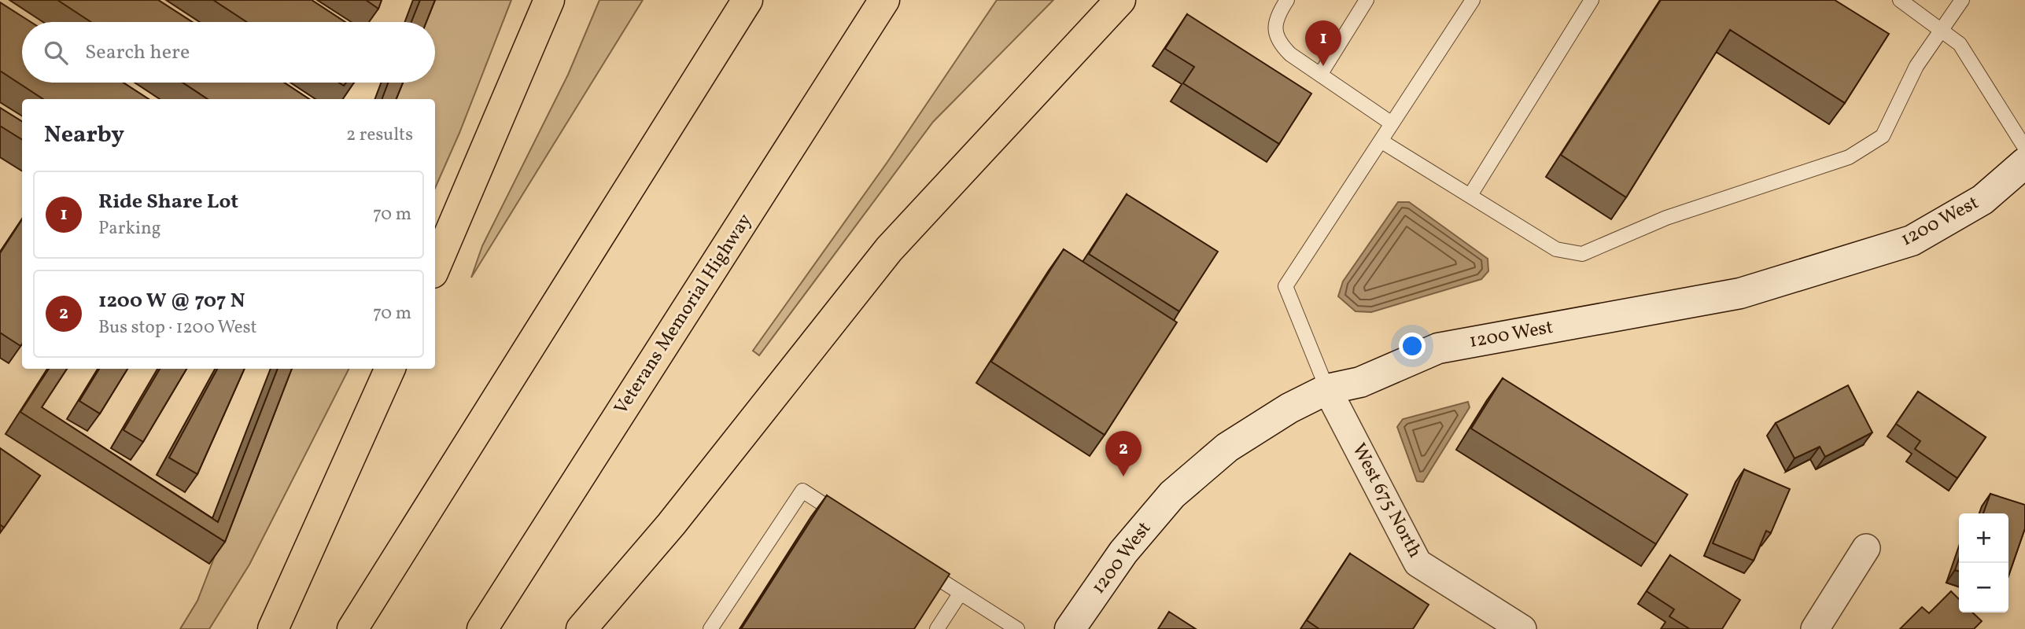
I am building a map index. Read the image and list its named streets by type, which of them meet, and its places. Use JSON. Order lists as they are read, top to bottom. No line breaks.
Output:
{"streets":{"highway":["Veterans Memorial Highway"],"street":["1200 West","West 675 North"]},"crossings":[["1200 West","West 675 North"]],"page":{"pins":["1","2"],"search":"Search here","heading":["Nearby","2 results"],"list":[{"mark":"1","name":"Ride Share Lot","note":"Parking","value":"70 m"},{"mark":"2","name":"1200 W @ 707 N","note":"Bus stop · 1200 West","value":"70 m"}],"map_buttons":["+","−"]}}
